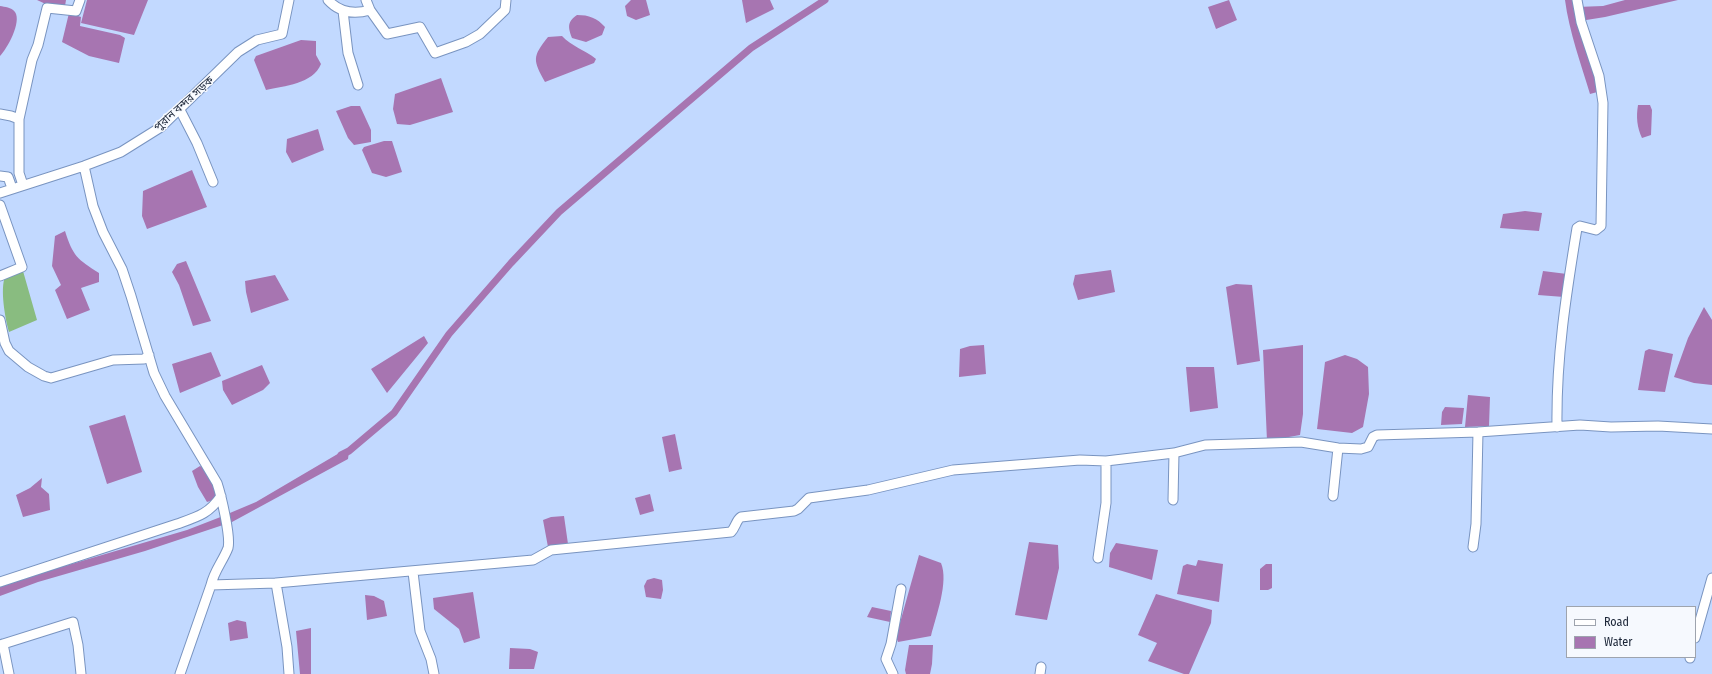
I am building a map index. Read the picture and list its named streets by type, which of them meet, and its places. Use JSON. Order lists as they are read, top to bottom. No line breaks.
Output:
{"streets":{"street":["পুরান বন্দর সড়ক"]},"legend":["Road","Water"]}
